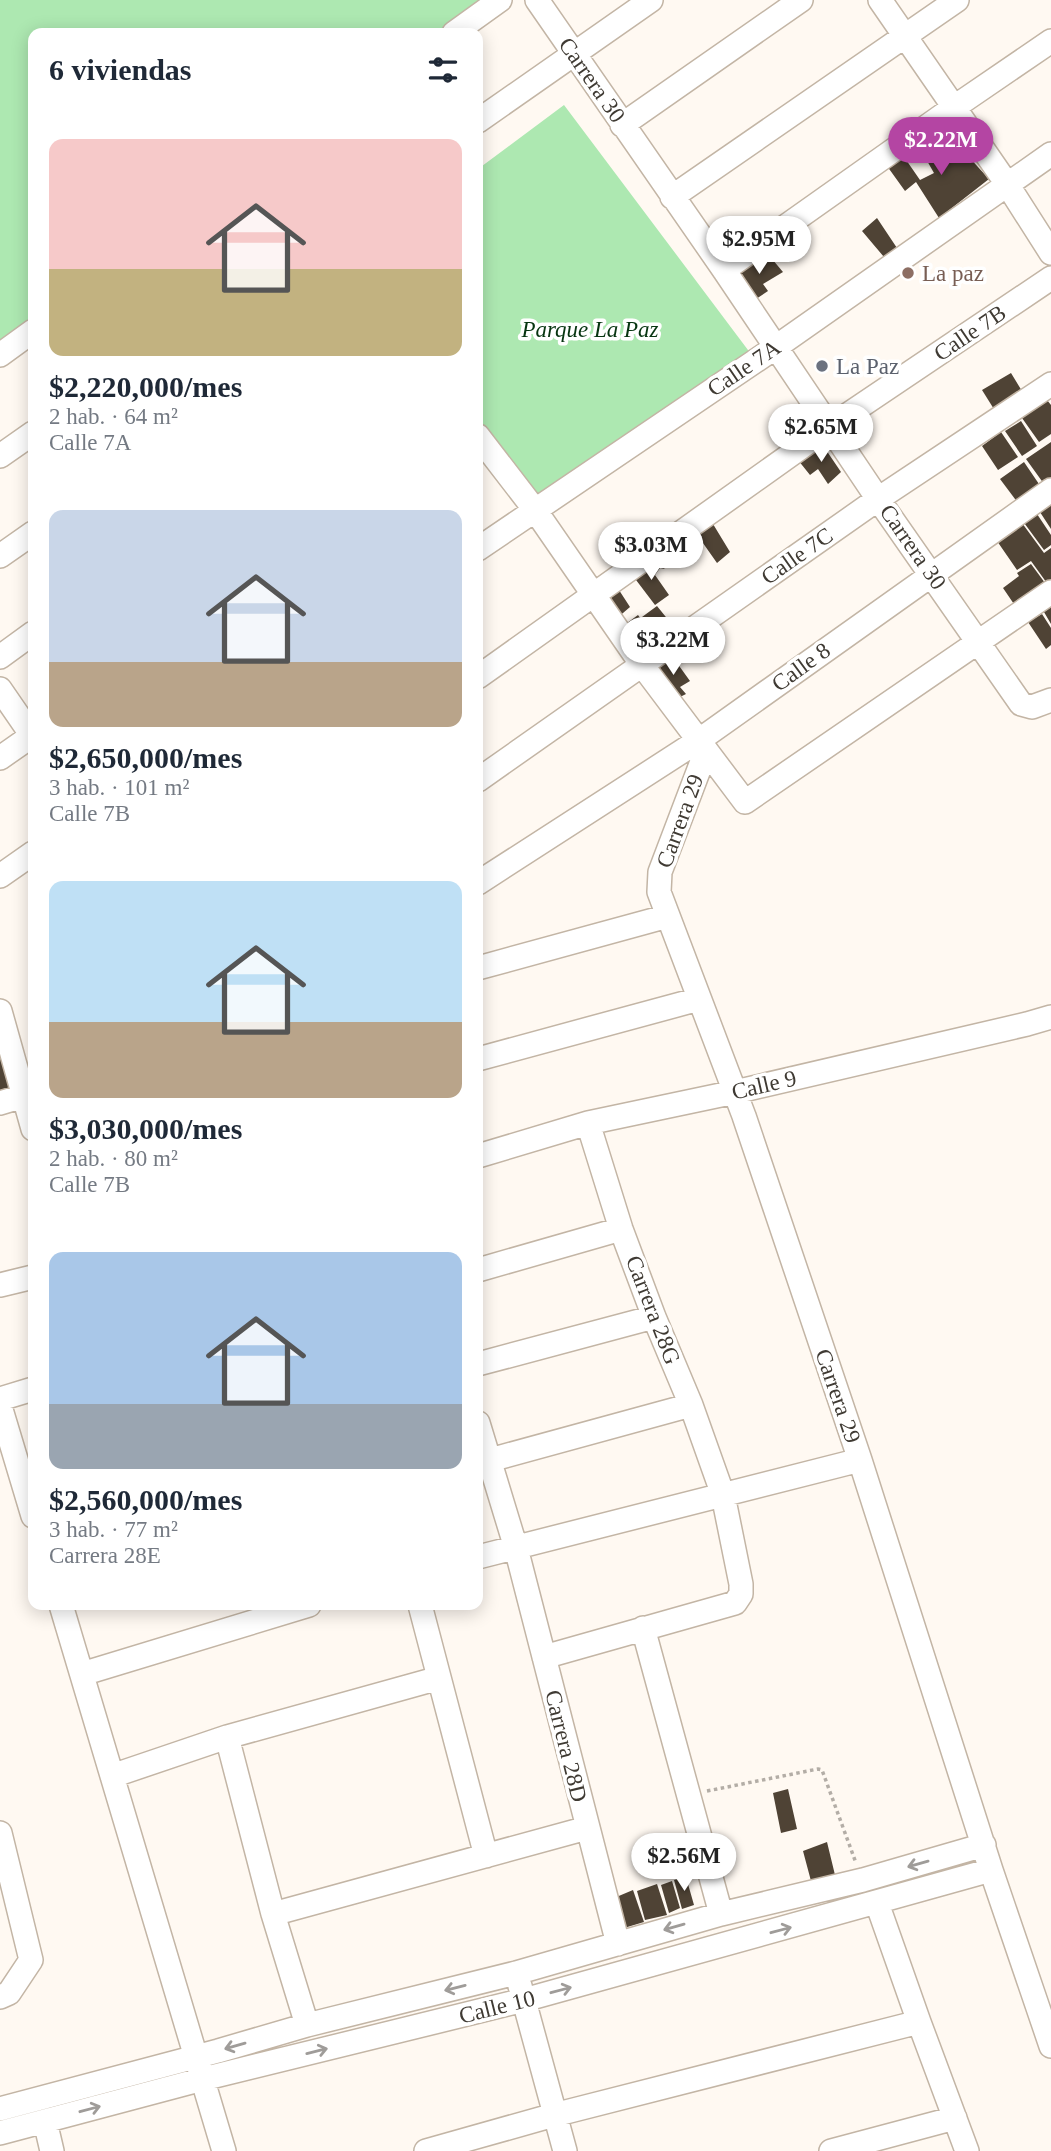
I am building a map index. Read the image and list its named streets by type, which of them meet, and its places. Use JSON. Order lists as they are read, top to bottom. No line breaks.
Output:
{"streets":{"street":["Carrera 30","Calle 7B","Calle 7A","Calle 7C","Calle 8","Carrera 29","Calle 9","Carrera 28G","Carrera 28D","Calle 10"]},"crossings":[["Carrera 30","Calle 7B"],["Carrera 30","Calle 7A"],["Carrera 30","Calle 7C"],["Carrera 30","Calle 8"],["Carrera 30","Carrera 29"],["Calle 7B","Carrera 29"],["Calle 7A","Carrera 29"],["Calle 7C","Carrera 29"],["Calle 8","Carrera 29"],["Carrera 29","Calle 9"],["Carrera 29","Calle 10"],["Calle 9","Carrera 28G"],["Carrera 28G","Carrera 28D"],["Carrera 28D","Calle 10"]],"parks":["Parque La Paz"],"places":["La paz","La Paz"],"page":{"heading":"6 viviendas","list":[{"name":"$2,220,000/mes","note":"2 hab. · 64 m² · Calle 7A"},{"name":"$2,650,000/mes","note":"3 hab. · 101 m² · Calle 7B"},{"name":"$3,030,000/mes","note":"2 hab. · 80 m² · Calle 7B"},{"name":"$2,560,000/mes","note":"3 hab. · 77 m² · Carrera 28E"}],"price":["$2.22M","$2.95M","$2.65M","$3.03M","$3.22M","$2.56M"]}}
